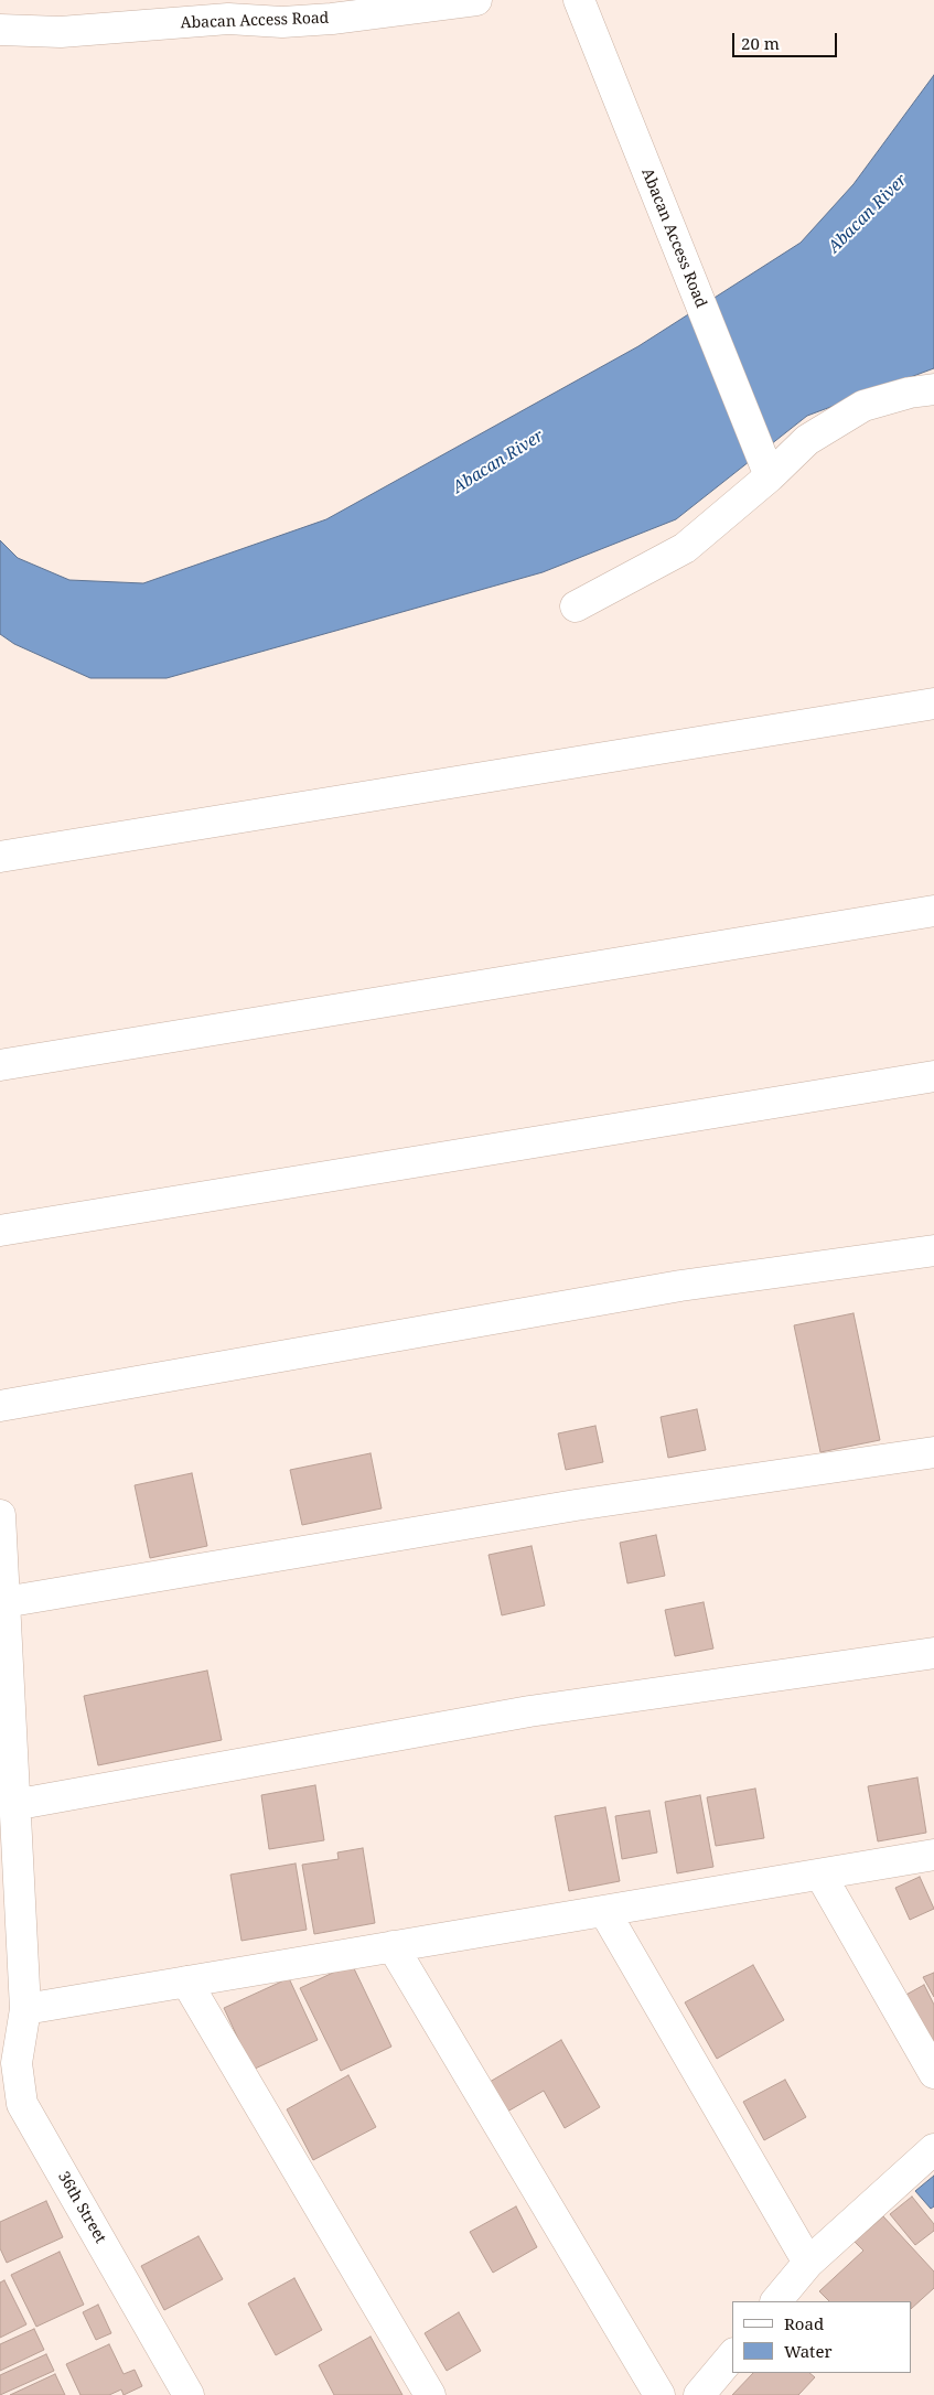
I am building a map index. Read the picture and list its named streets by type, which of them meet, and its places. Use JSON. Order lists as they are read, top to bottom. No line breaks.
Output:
{"streets":{"street":["Abacan Access Road","36th Street"]},"water":["Abacan River"],"legend":["Road","Water"],"scale_bar":"20 m"}
